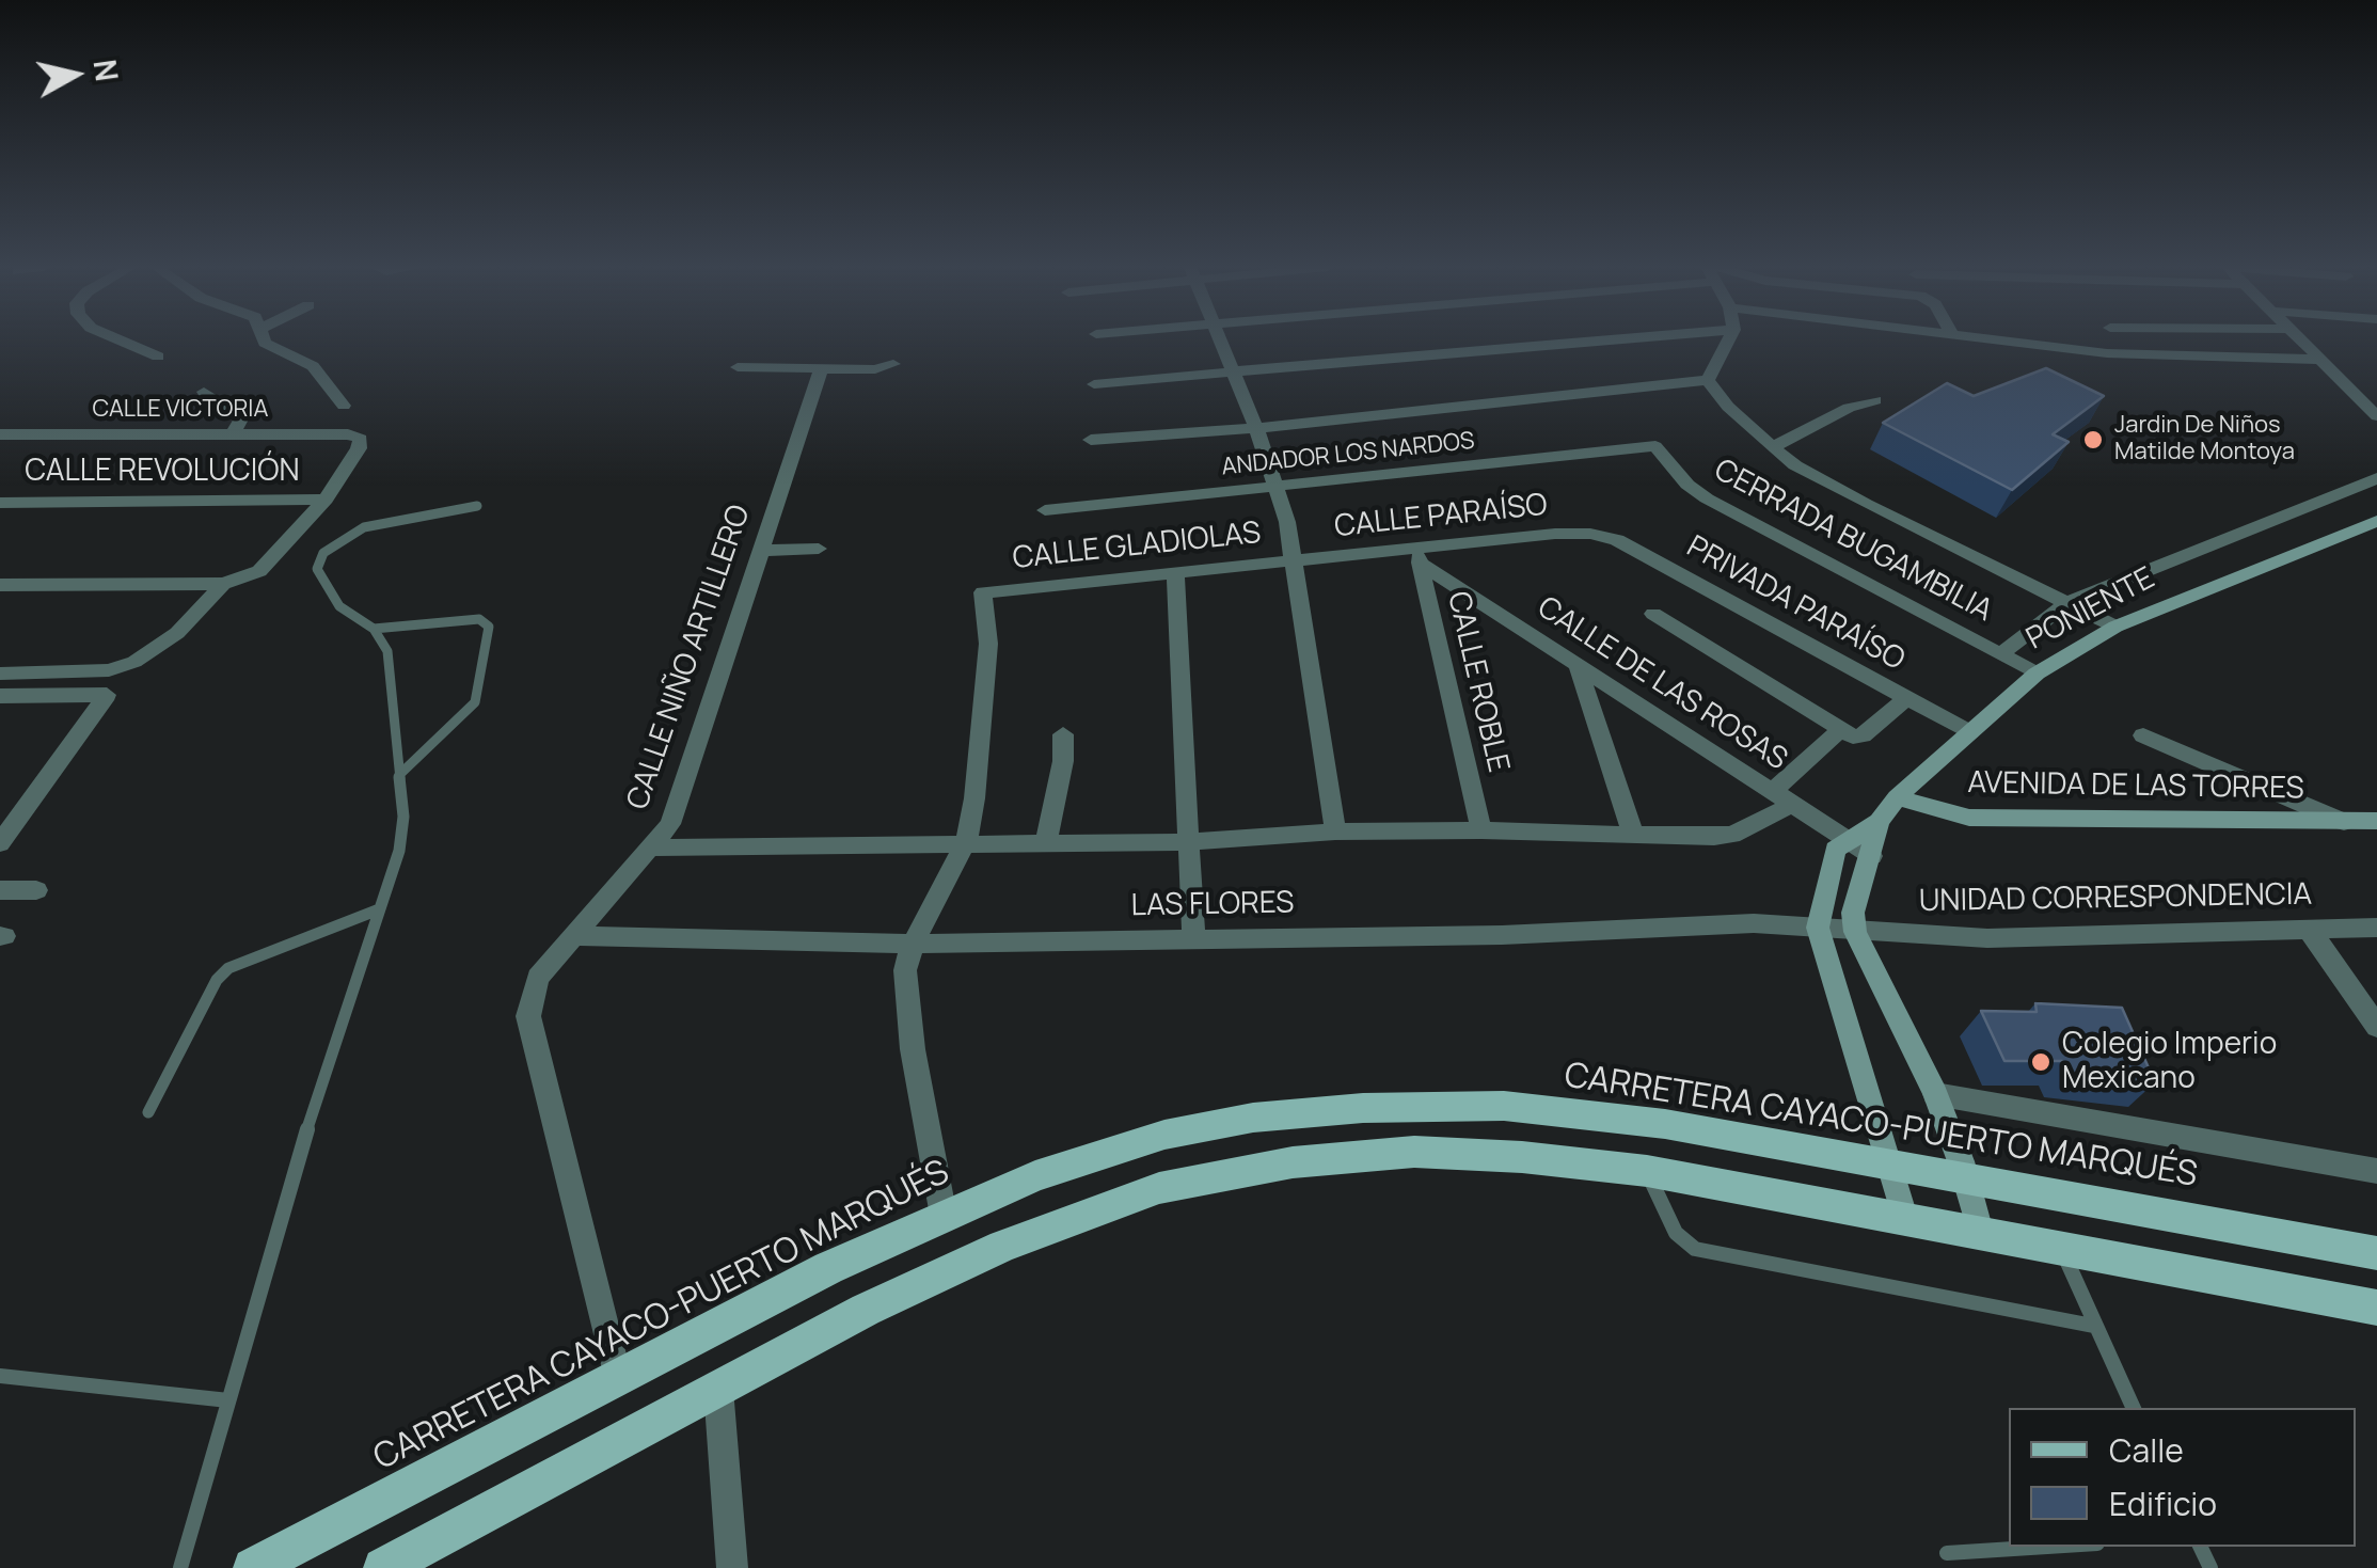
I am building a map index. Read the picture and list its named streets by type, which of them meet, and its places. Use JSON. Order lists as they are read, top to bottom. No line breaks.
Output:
{"streets":{"main road":["CARRETERA CAYACO-PUERTO MARQUÉS"],"street":["CALLE VICTORIA","ANDADOR LOS NARDOS","CALLE REVOLUCIÓN","CALLE PARAÍSO","CERRADA BUGAMBILIA","CALLE GLADIOLAS","PRIVADA PARAÍSO","PONIENTE","CALLE NIÑO ARTILLERO","CALLE ROBLE","CALLE DE LAS ROSAS","AVENIDA DE LAS TORRES","UNIDAD CORRESPONDENCIA","LAS FLORES"]},"crossings":[["CALLE VICTORIA","CALLE REVOLUCIÓN"],["ANDADOR LOS NARDOS","CERRADA BUGAMBILIA"],["CALLE PARAÍSO","CALLE GLADIOLAS"],["CALLE PARAÍSO","PRIVADA PARAÍSO"],["CALLE PARAÍSO","CALLE ROBLE"],["CALLE PARAÍSO","CALLE DE LAS ROSAS"],["CERRADA BUGAMBILIA","PONIENTE"],["PRIVADA PARAÍSO","PONIENTE"],["PONIENTE","CALLE DE LAS ROSAS"],["PONIENTE","AVENIDA DE LAS TORRES"],["PONIENTE","UNIDAD CORRESPONDENCIA"],["PONIENTE","LAS FLORES"],["CALLE NIÑO ARTILLERO","LAS FLORES"],["CALLE NIÑO ARTILLERO","CARRETERA CAYACO-PUERTO MARQUÉS"],["CALLE ROBLE","CALLE DE LAS ROSAS"],["UNIDAD CORRESPONDENCIA","LAS FLORES"]],"places":["Jardin De Niños Matilde Montoya","Colegio Imperio Mexicano"],"legend":["Calle","Edificio"],"north":"right"}
